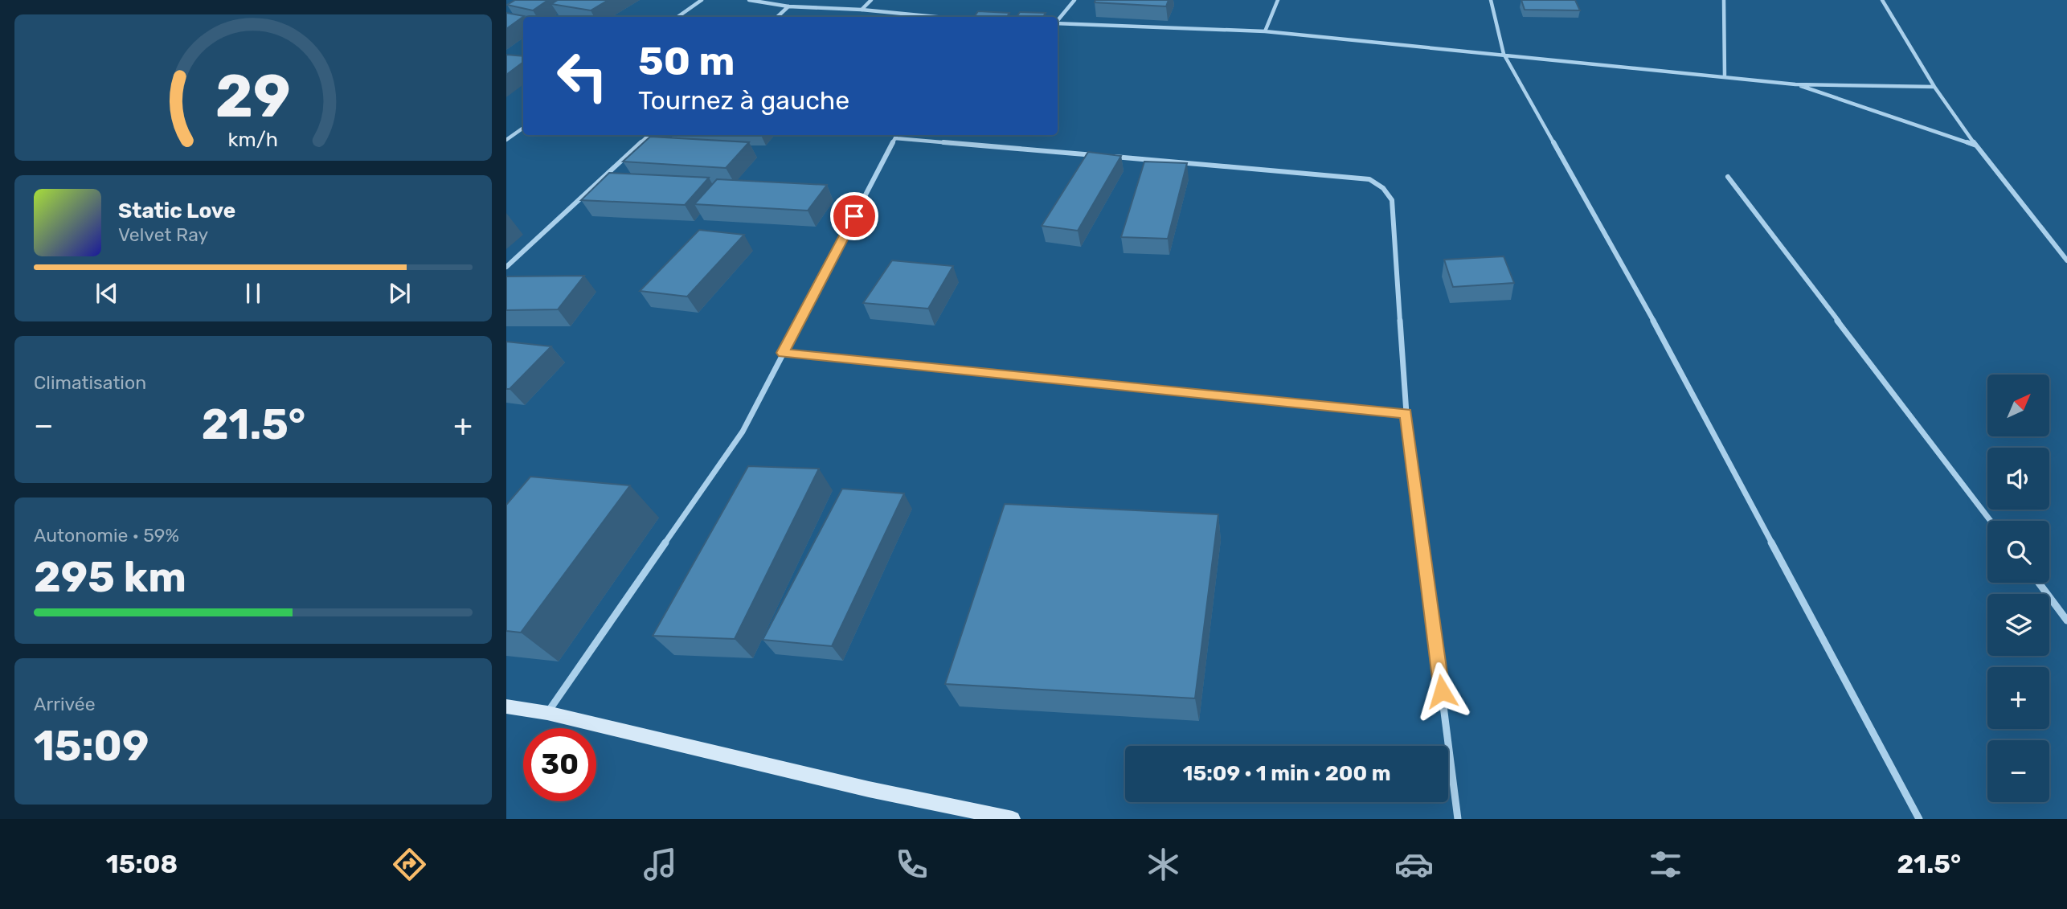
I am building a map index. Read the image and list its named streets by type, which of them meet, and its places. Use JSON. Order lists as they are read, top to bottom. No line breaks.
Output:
{"north":"top right","page":{"turn":["50 m","Tournez à gauche"],"song":["Static Love","Velvet Ray"],"tile":["Climatisation",["Autonomie · 59%","295 km"],["Arrivée","15:09"]],"map_buttons":["+","−"],"heat":["−","21.5°","+"],"limit":"30","trip":"15:09 · 1 min · 200 m","tabs":["15:08","21.5°"],"gauge":["29","km/h"]}}
